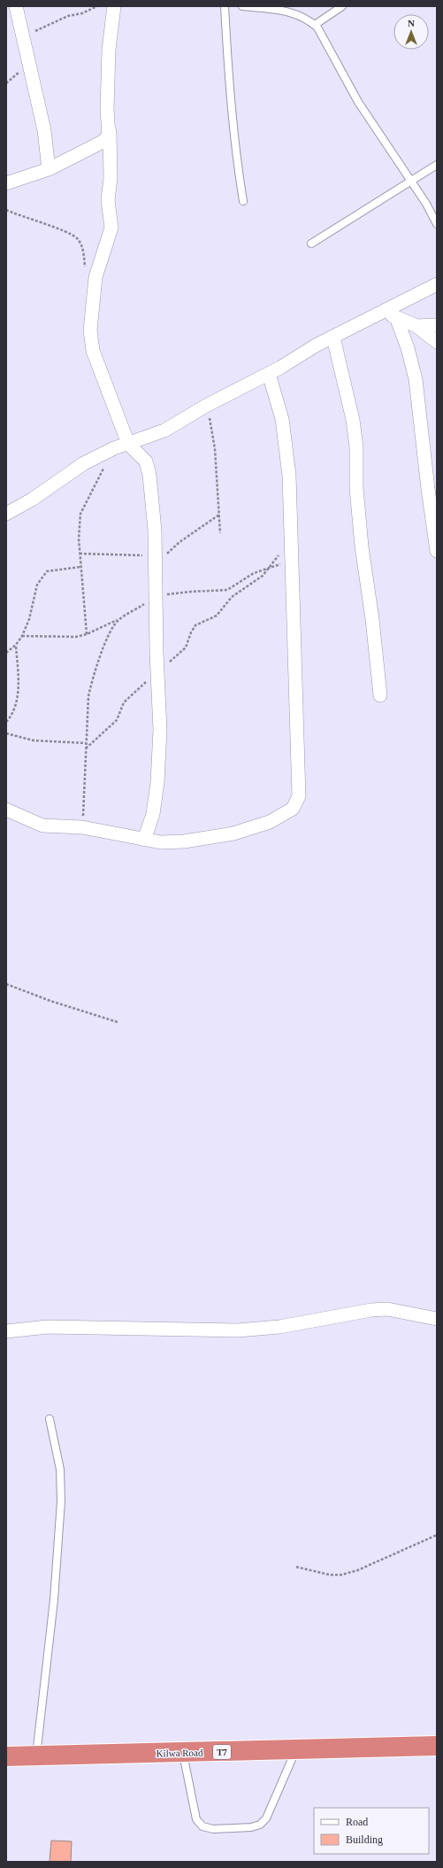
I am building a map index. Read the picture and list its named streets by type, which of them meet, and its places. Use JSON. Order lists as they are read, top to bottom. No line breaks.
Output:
{"streets":{"highway":["T7","Kilwa Road"]},"legend":["Road","Building"],"north":"top"}
